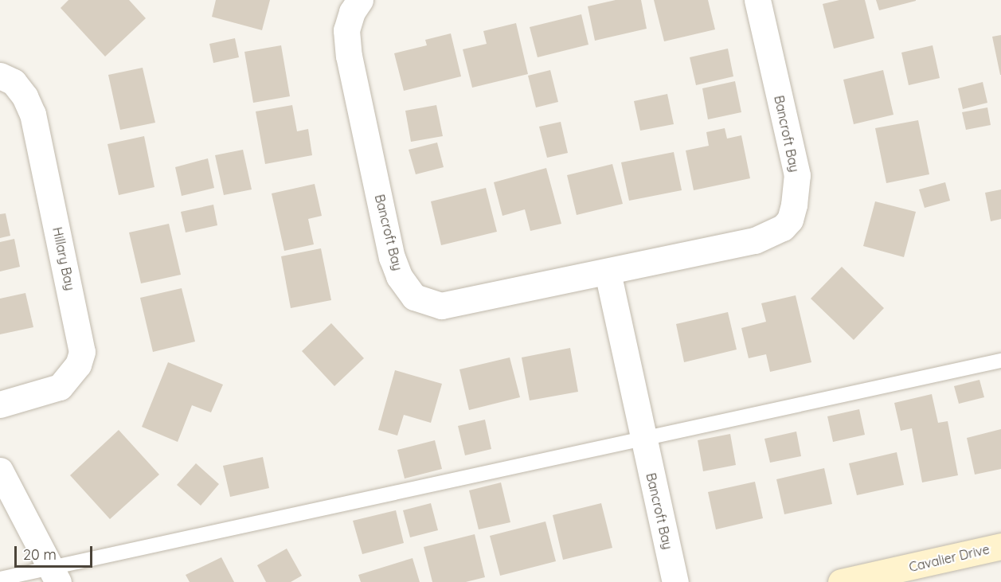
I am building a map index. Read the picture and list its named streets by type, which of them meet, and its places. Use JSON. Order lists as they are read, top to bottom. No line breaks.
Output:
{"streets":{"street":["Bancroft Bay","Hillary Bay","Cavalier Drive"]},"scale_bar":"20 m"}
